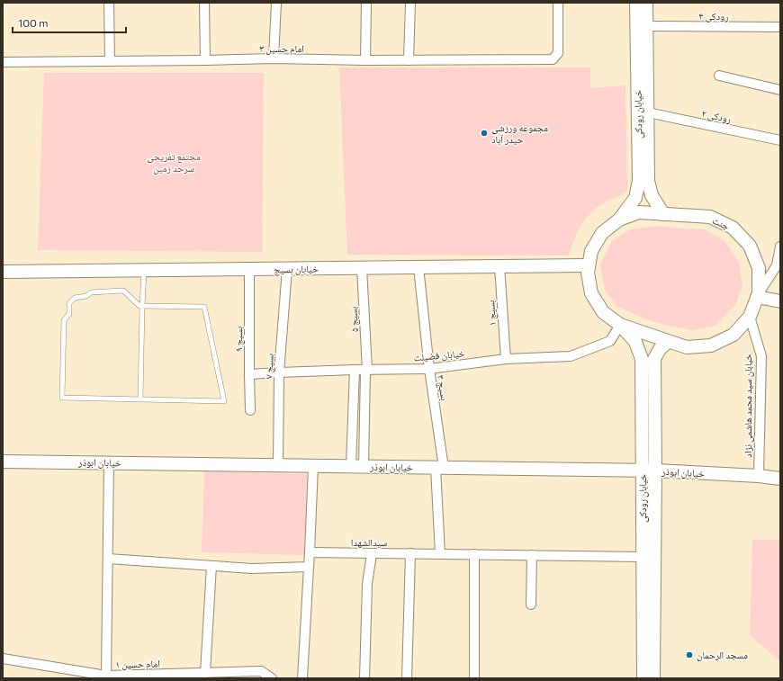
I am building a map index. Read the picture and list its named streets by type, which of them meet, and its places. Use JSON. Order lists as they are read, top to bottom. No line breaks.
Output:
{"streets":{"main road":["خیابان رودکی","جنت","خیابان بسیج","خیابان ابوذر"],"street":["رودکی ۴","امام حسین ۳","رودکی ۲","بسیج ۱","بسیج ۵","بسیج ۹","خیابان فضیلت","بسیج ۷","بسیج ۳","خیابان سید محمد هاشمی نژاد","سیدالشهدا","امام حسین ۱"]},"crossings":[["رودکی ۴","خیابان رودکی"],["خیابان رودکی","رودکی ۲"],["خیابان رودکی","جنت"],["خیابان رودکی","خیابان فضیلت"],["خیابان رودکی","خیابان ابوذر"],["خیابان رودکی","سیدالشهدا"],["جنت","خیابان بسیج"],["جنت","خیابان فضیلت"],["جنت","خیابان سید محمد هاشمی نژاد"],["خیابان بسیج","بسیج ۱"],["خیابان بسیج","بسیج ۵"],["خیابان بسیج","بسیج ۹"],["خیابان بسیج","بسیج ۷"],["خیابان بسیج","بسیج ۳"],["بسیج ۱","خیابان فضیلت"],["بسیج ۵","خیابان فضیلت"],["بسیج ۵","خیابان ابوذر"],["بسیج ۹","خیابان فضیلت"],["خیابان فضیلت","بسیج ۷"],["خیابان فضیلت","بسیج ۳"],["بسیج ۷","خیابان ابوذر"],["بسیج ۳","خیابان ابوذر"],["بسیج ۳","سیدالشهدا"],["خیابان سید محمد هاشمی نژاد","خیابان ابوذر"]],"parks":["مجتمع تفریحی سرحد زمین"],"places":["مجموعه ورزشی حیدر آباد","مسجد الرحمان"],"scale_bar":"100 m"}
